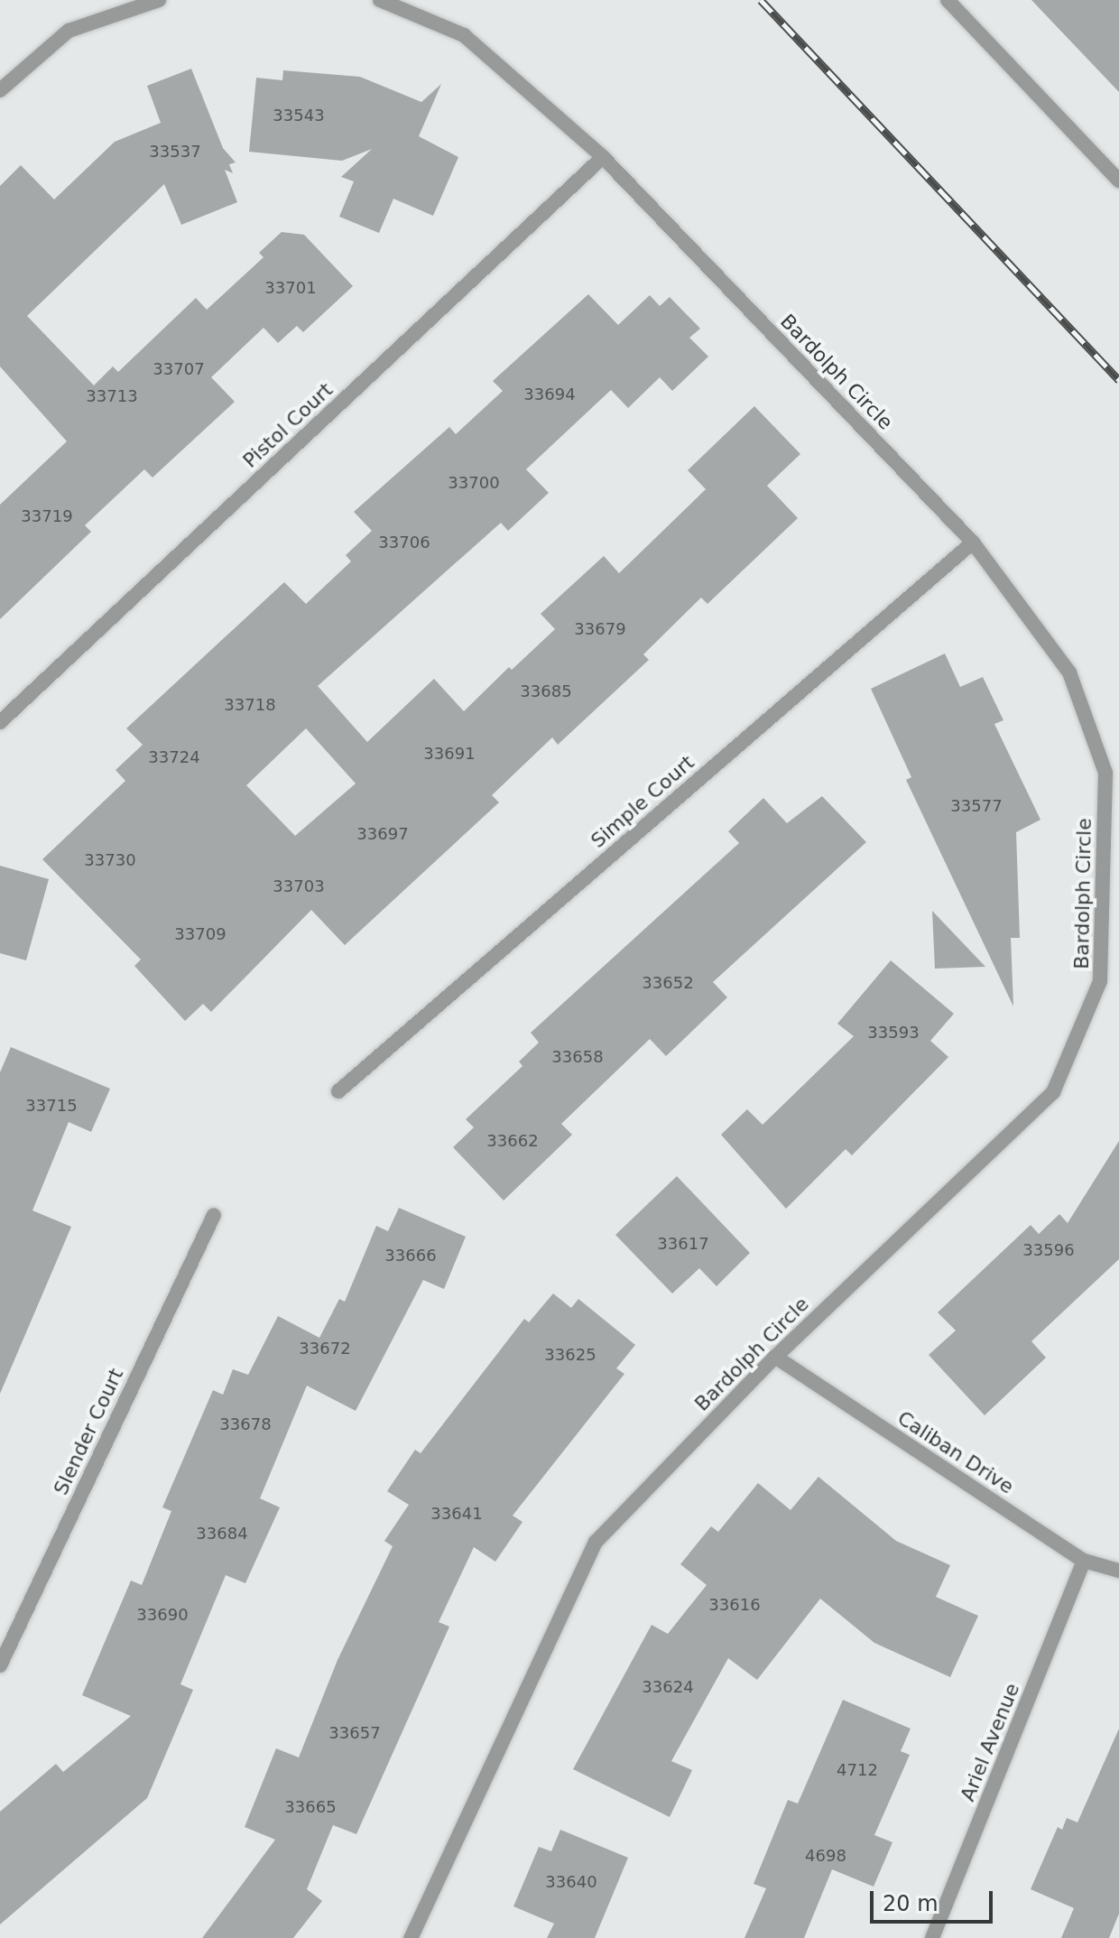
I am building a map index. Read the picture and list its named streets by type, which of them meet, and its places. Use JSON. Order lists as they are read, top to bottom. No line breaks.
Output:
{"streets":{"street":["Bardolph Circle","Pistol Court","Simple Court","Slender Court","Caliban Drive","Ariel Avenue"]},"crossings":[["Bardolph Circle","Pistol Court"],["Bardolph Circle","Simple Court"],["Bardolph Circle","Caliban Drive"],["Caliban Drive","Ariel Avenue"]],"house_numbers":["33543","33537","33701","33707","33694","33713","33700","33719","33706","33679","33685","33718","33691","33724","33577","33697","33730","33703","33709","33652","33593","33658","33715","33662","33617","33596","33666","33672","33625","33678","33641","33684","33616","33690","33624","33657","4712","33665","4698","33640"],"scale_bar":"20 m"}
